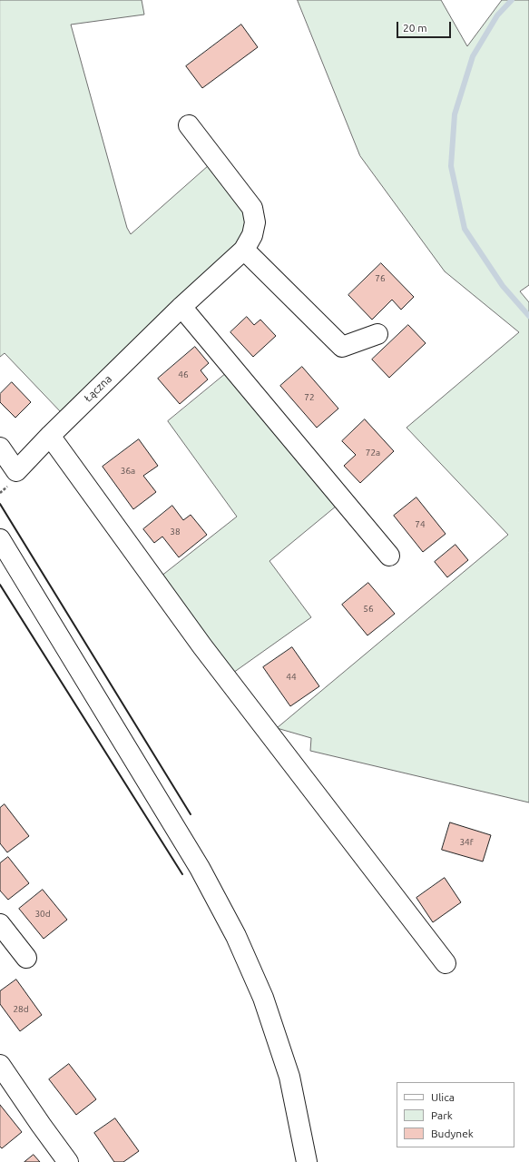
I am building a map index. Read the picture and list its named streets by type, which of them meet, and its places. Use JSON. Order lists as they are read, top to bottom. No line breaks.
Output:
{"streets":{"main road":["Łączna"]},"house_numbers":["76","46","72","72a","36a","74","38","56","44","34f","30d","28d"],"legend":["Ulica","Park","Budynek"],"scale_bar":"20 m"}
